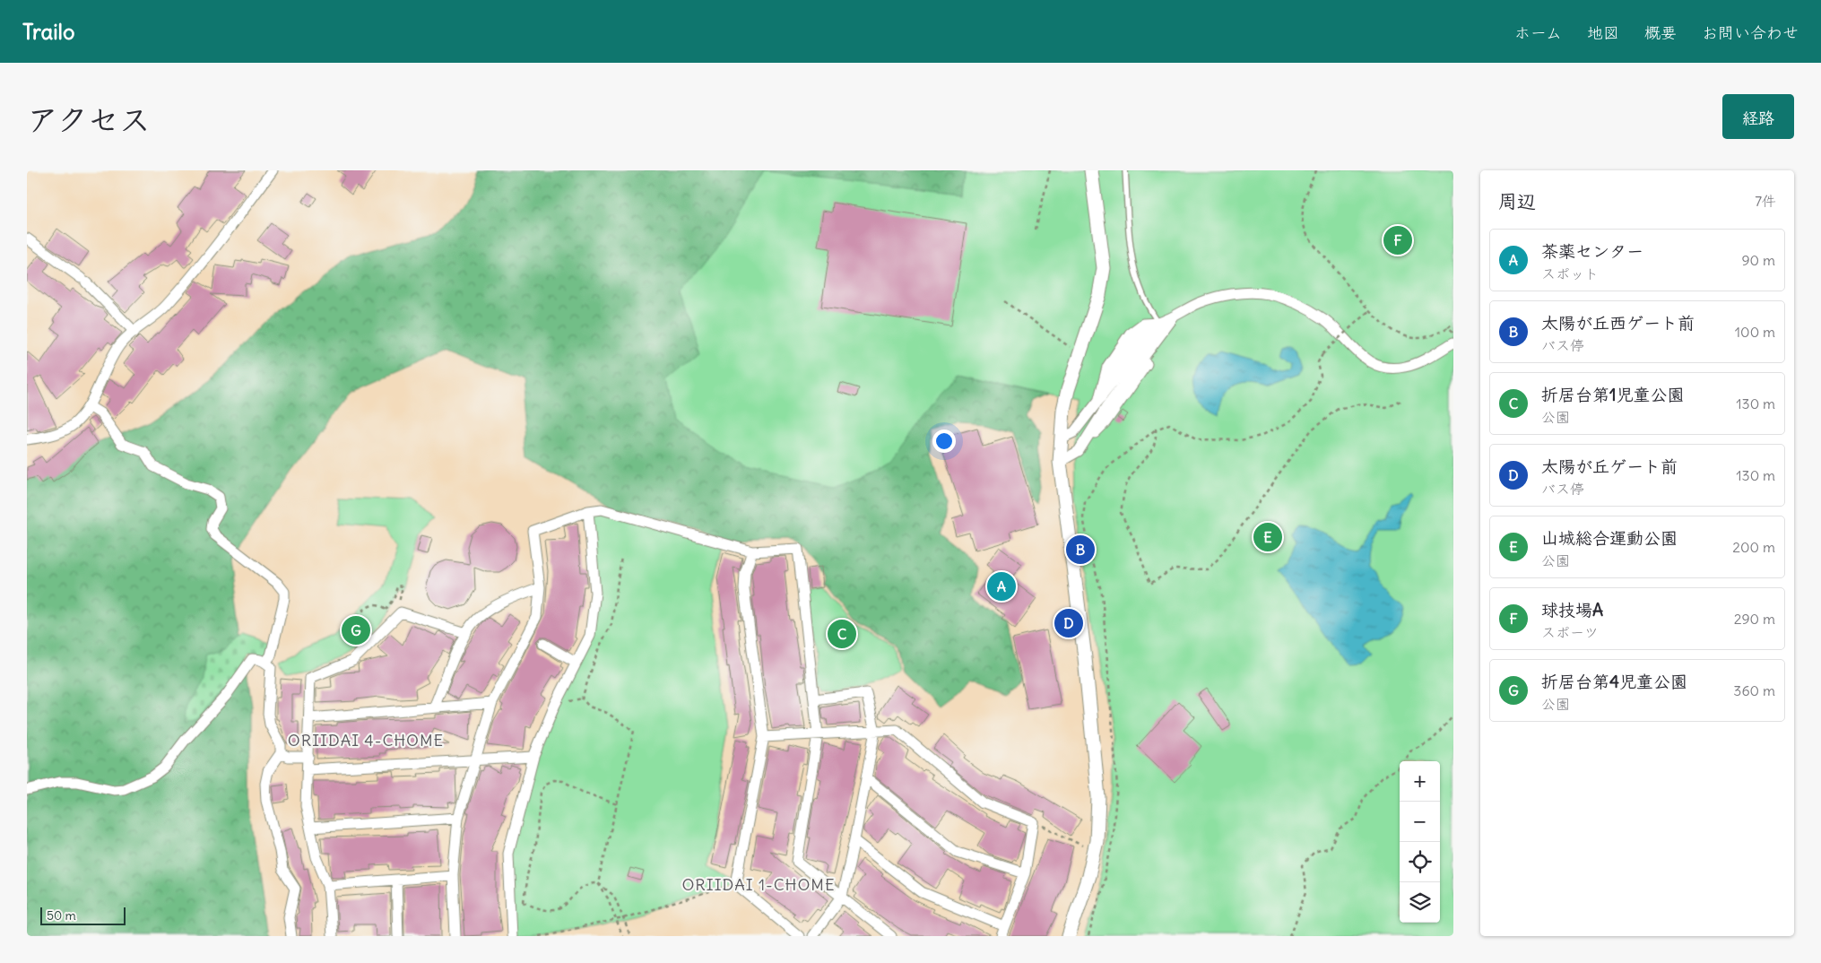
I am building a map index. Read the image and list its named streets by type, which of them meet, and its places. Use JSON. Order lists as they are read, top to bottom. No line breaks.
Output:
{"districts":["ORIIDAI 4-CHOME","ORIIDAI 1-CHOME"],"scale_bar":"50 m","page":{"header":"Trailo","nav":["ホーム","地図","概要","お問い合わせ"],"title":"アクセス","buttons":"経路","heading":["周辺","7件"],"pins":["F","E","B","A","D","G","C"],"list":[{"mark":"A","name":"茶薬センター","note":"スポット","value":"90 m"},{"mark":"B","name":"太陽が丘西ゲート前","note":"バス停","value":"100 m"},{"mark":"C","name":"折居台第1児童公園","note":"公園","value":"130 m"},{"mark":"D","name":"太陽が丘ゲート前","note":"バス停","value":"130 m"},{"mark":"E","name":"山城総合運動公園","note":"公園","value":"200 m"},{"mark":"F","name":"球技場A","note":"スポーツ","value":"290 m"},{"mark":"G","name":"折居台第4児童公園","note":"公園","value":"360 m"}],"map_buttons":["+","−"],"scale":"50 m"}}
